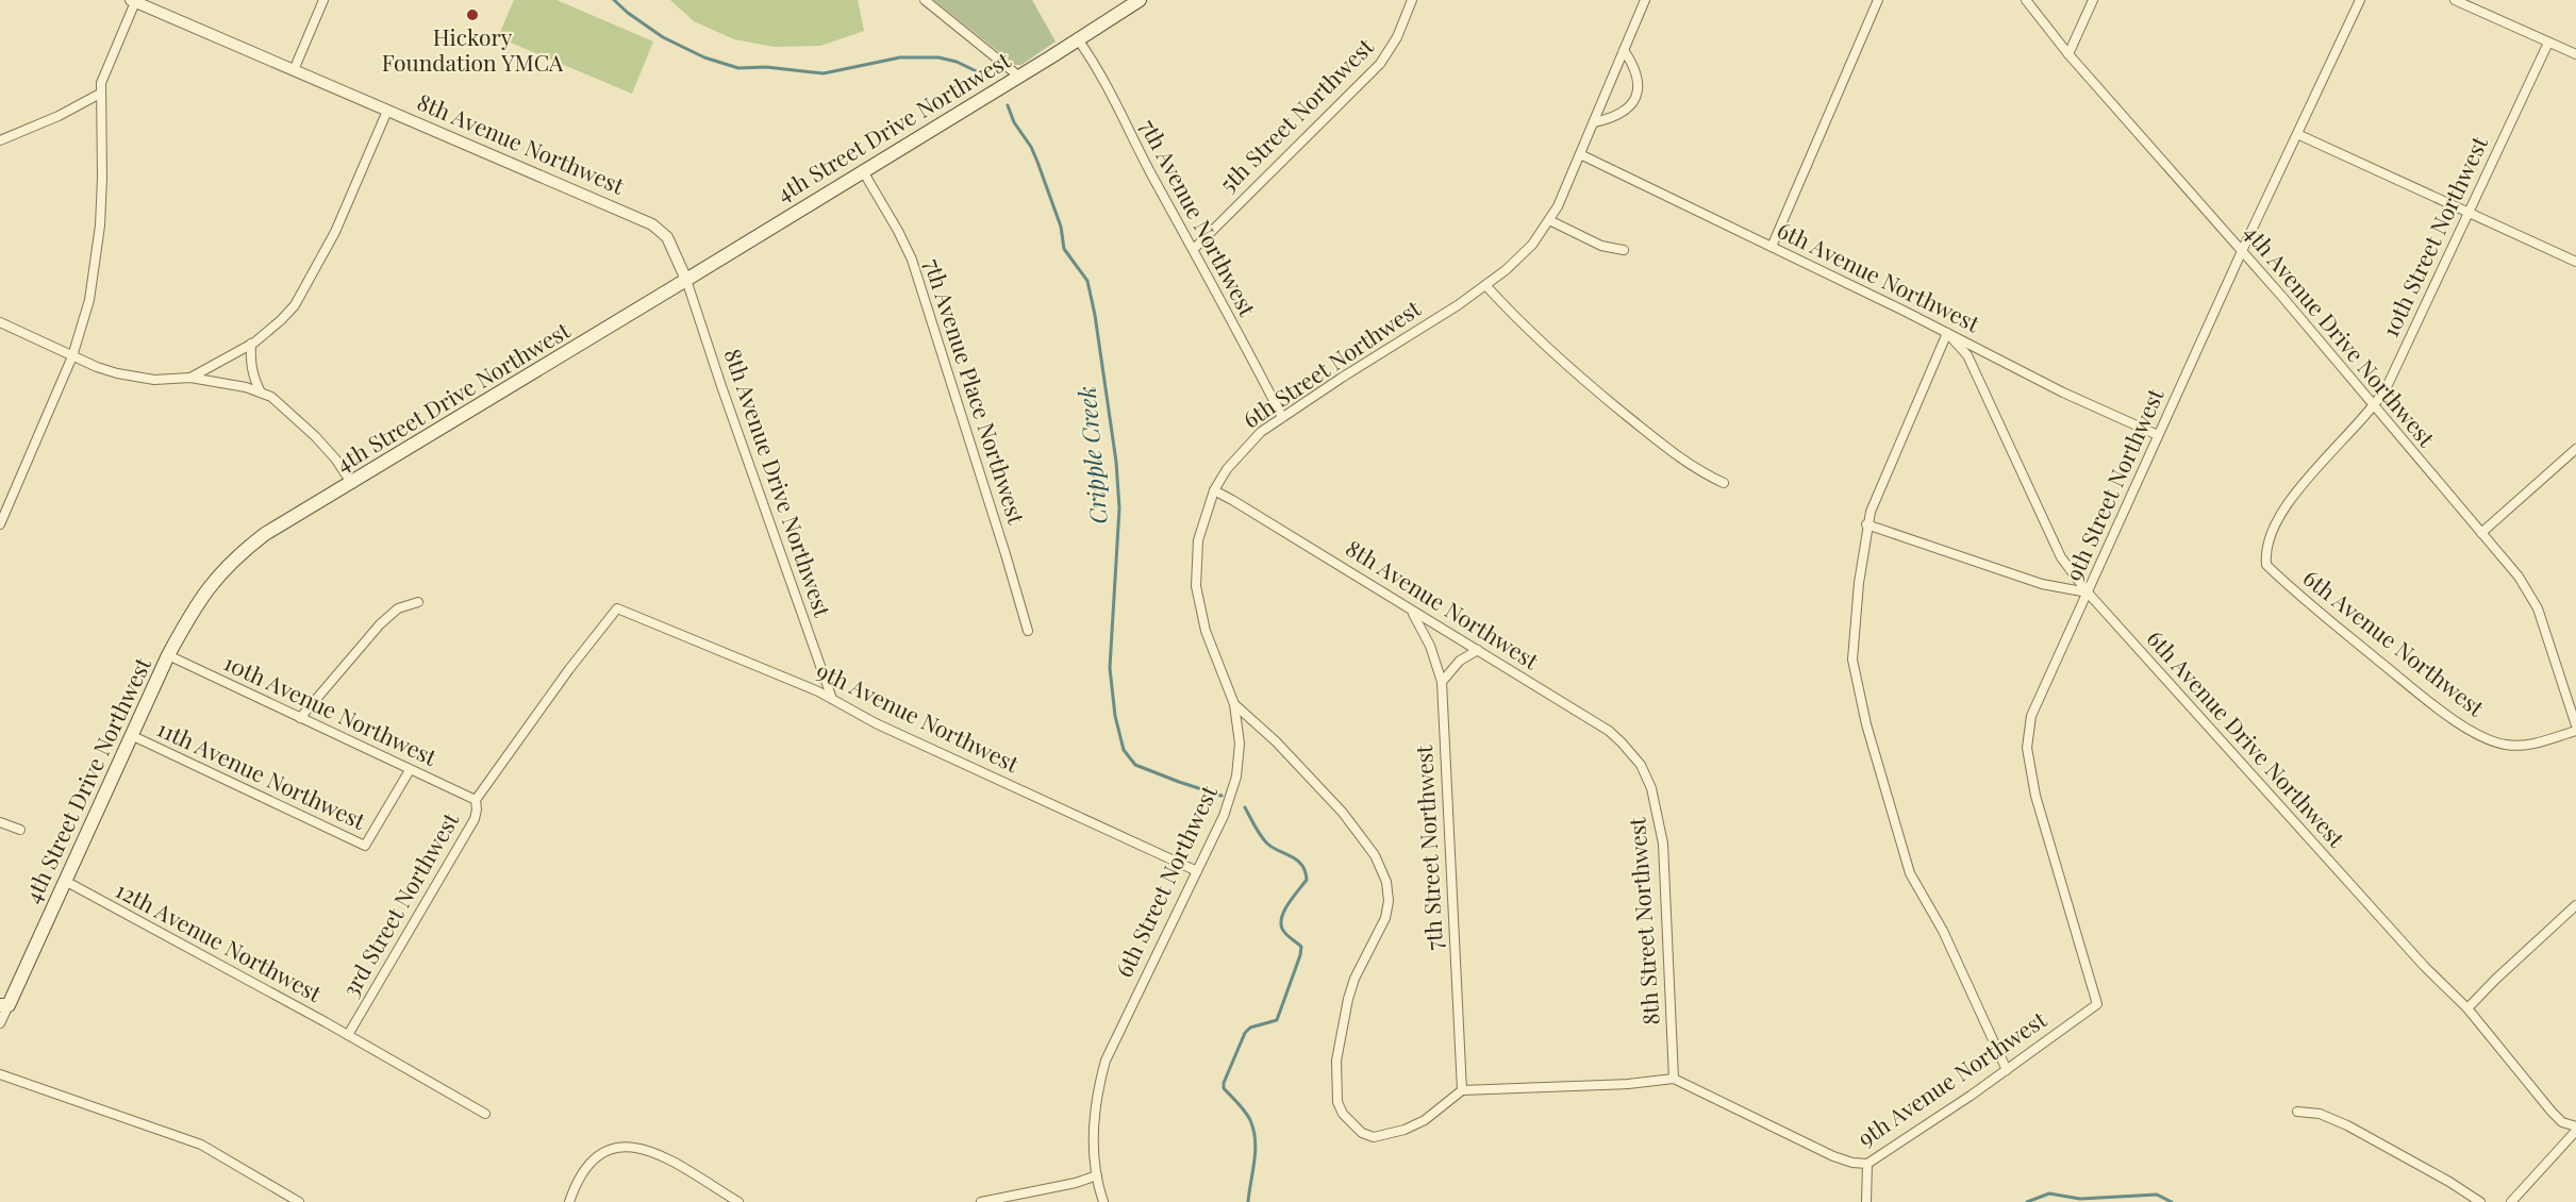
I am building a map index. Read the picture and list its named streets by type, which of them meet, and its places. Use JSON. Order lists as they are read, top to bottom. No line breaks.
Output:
{"streets":{"main road":["4th Street Drive Northwest"],"street":["5th Street Northwest","8th Avenue Northwest","7th Avenue Northwest","10th Street Northwest","6th Avenue Northwest","4th Avenue Drive Northwest","6th Street Northwest","7th Avenue Place Northwest","8th Avenue Drive Northwest","9th Street Northwest","10th Avenue Northwest","9th Avenue Northwest","6th Avenue Drive Northwest","11th Avenue Northwest","7th Street Northwest","3rd Street Northwest","8th Street Northwest","12th Avenue Northwest"]},"crossings":[["5th Street Northwest","7th Avenue Northwest"],["4th Street Drive Northwest","8th Avenue Northwest"],["4th Street Drive Northwest","7th Avenue Northwest"],["4th Street Drive Northwest","7th Avenue Place Northwest"],["4th Street Drive Northwest","8th Avenue Drive Northwest"],["4th Street Drive Northwest","10th Avenue Northwest"],["4th Street Drive Northwest","11th Avenue Northwest"],["4th Street Drive Northwest","12th Avenue Northwest"],["8th Avenue Northwest","6th Street Northwest"],["8th Avenue Northwest","8th Avenue Drive Northwest"],["8th Avenue Northwest","7th Street Northwest"],["8th Avenue Northwest","8th Street Northwest"],["7th Avenue Northwest","6th Street Northwest"],["10th Street Northwest","6th Avenue Northwest"],["10th Street Northwest","4th Avenue Drive Northwest"],["6th Avenue Northwest","6th Street Northwest"],["6th Avenue Northwest","9th Street Northwest"],["6th Avenue Northwest","6th Avenue Drive Northwest"],["4th Avenue Drive Northwest","9th Street Northwest"],["6th Street Northwest","9th Avenue Northwest"],["8th Avenue Drive Northwest","9th Avenue Northwest"],["9th Street Northwest","9th Avenue Northwest"],["9th Street Northwest","6th Avenue Drive Northwest"],["10th Avenue Northwest","11th Avenue Northwest"],["10th Avenue Northwest","3rd Street Northwest"],["9th Avenue Northwest","3rd Street Northwest"],["9th Avenue Northwest","8th Street Northwest"],["3rd Street Northwest","12th Avenue Northwest"]],"water":["Cripple Creek"],"places":["Hickory Foundation YMCA"]}
